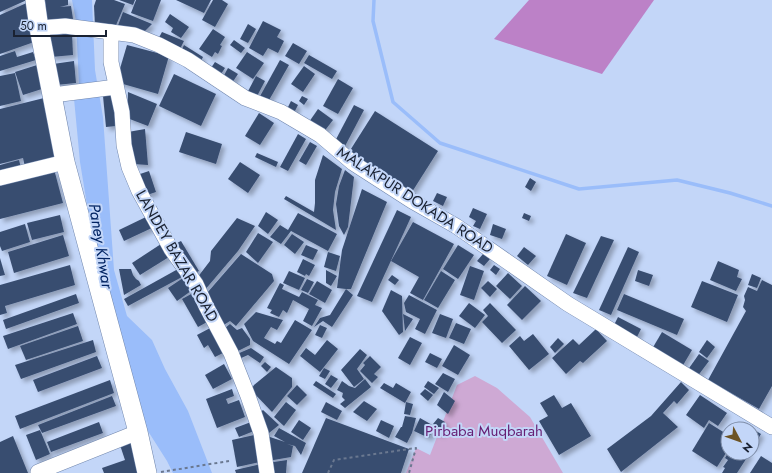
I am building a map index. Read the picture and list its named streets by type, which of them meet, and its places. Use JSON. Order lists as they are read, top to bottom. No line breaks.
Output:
{"streets":{"street":["MALAKPUR DOKADA ROAD","LANDEY BAZAR ROAD"]},"crossings":[["MALAKPUR DOKADA ROAD","LANDEY BAZAR ROAD"]],"water":["Paney Khwar"],"parks":["Pirbaba Muqbarah"],"scale_bar":"50 m","north":"bottom right"}
